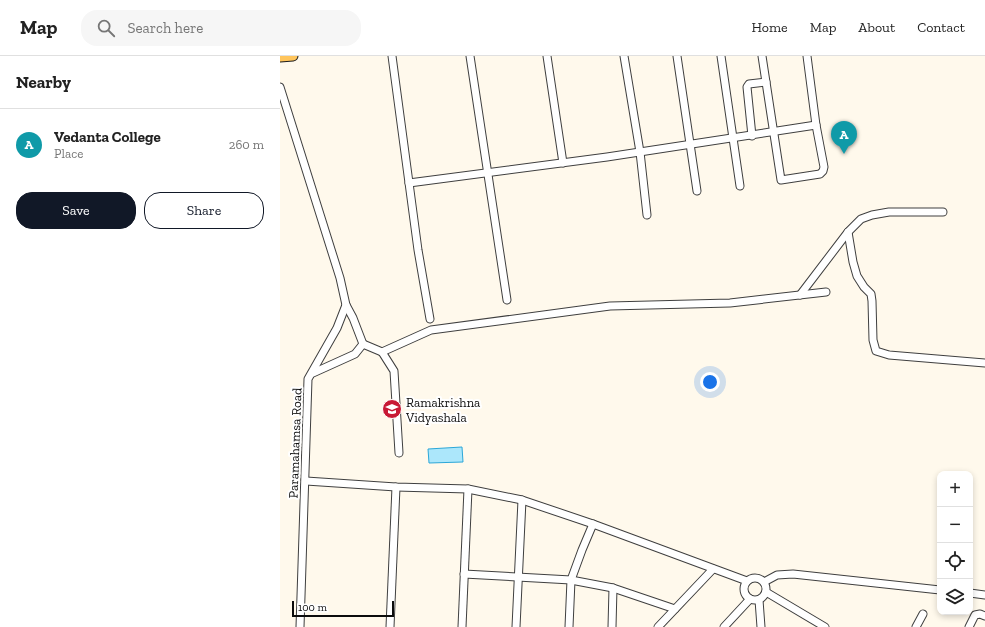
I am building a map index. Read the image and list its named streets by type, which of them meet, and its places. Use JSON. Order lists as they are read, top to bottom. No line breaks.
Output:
{"streets":{"street":["Paramahamsa Road"]},"places":{"school or university":["Ramakrishna Vidyashala"]},"scale_bar":"100 m","page":{"header":"Map","search":"Search here","nav":["Home","Map","About","Contact"],"heading":"Nearby","list":[{"mark":"A","name":"Vedanta College","note":"Place","value":"260 m"}],"pins":"A","buttons":["Save","Share"],"map_buttons":["+","−"],"scale":"100 m"}}
